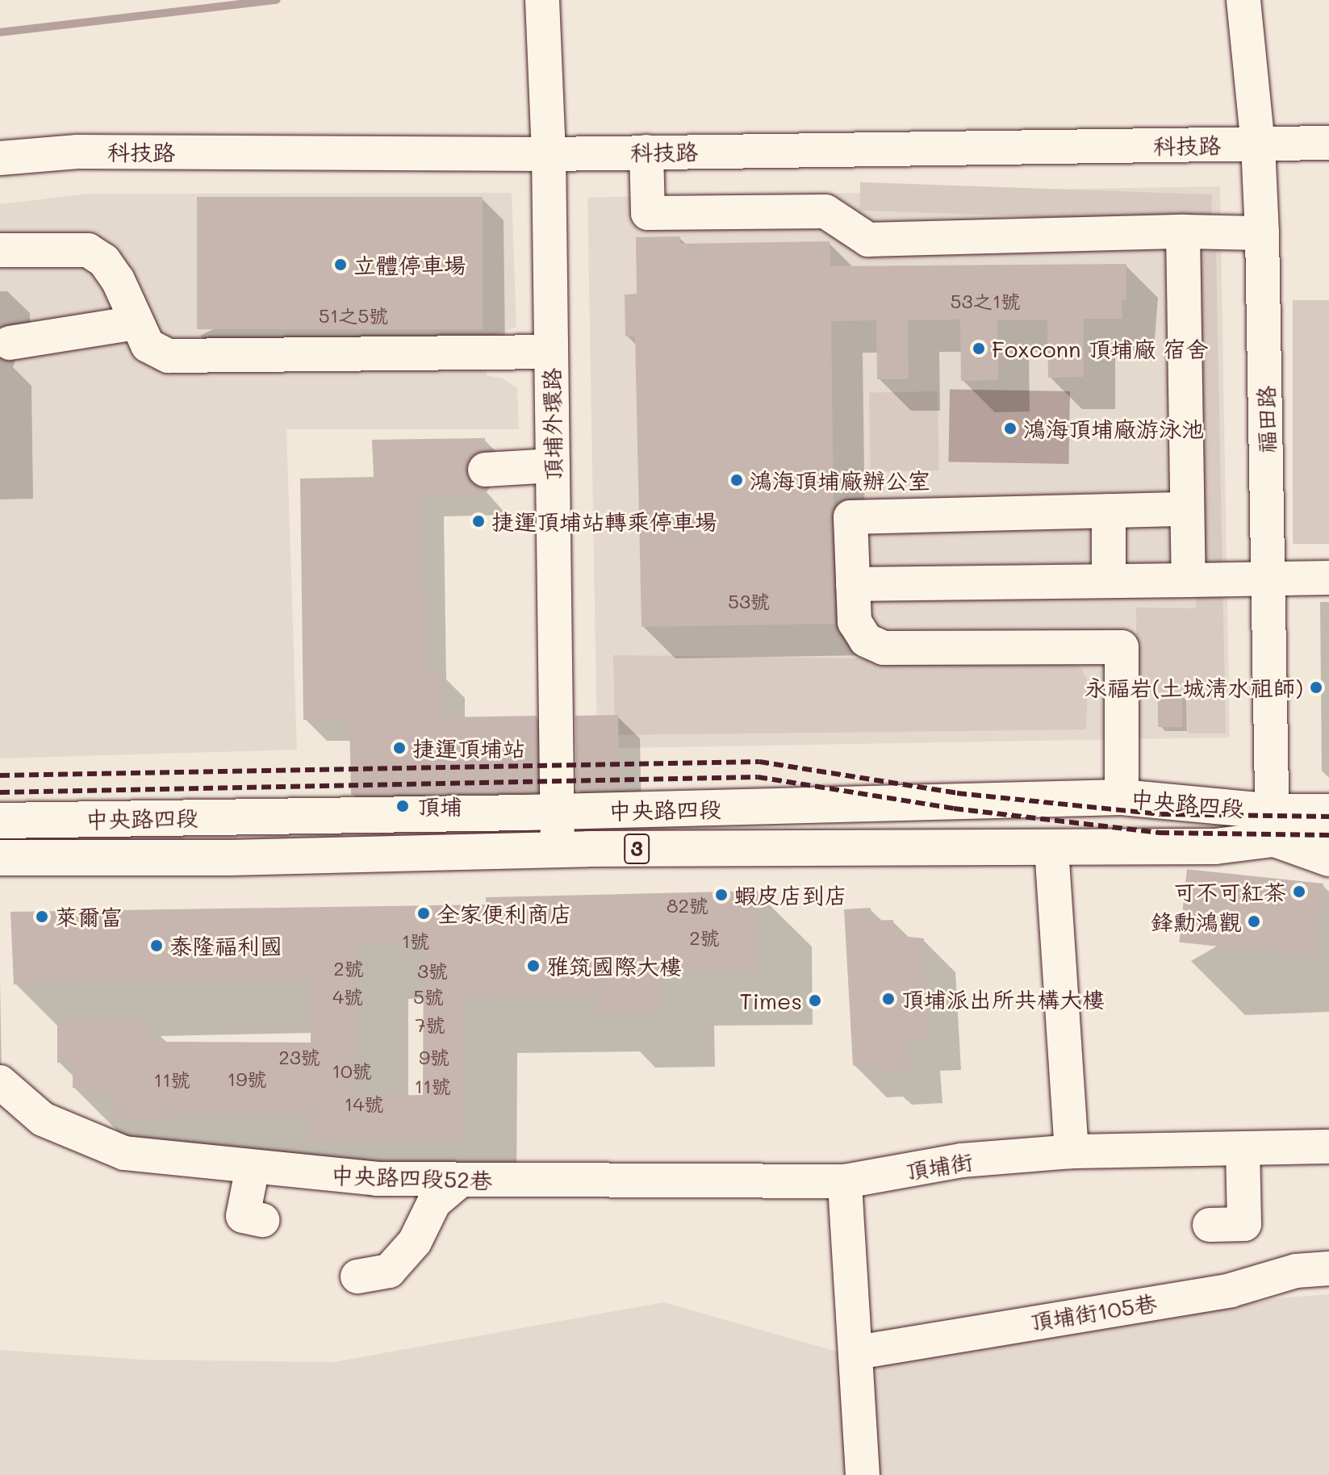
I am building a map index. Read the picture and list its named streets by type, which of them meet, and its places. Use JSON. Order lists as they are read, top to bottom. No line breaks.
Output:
{"streets":{"main road":["中央路四段","3"],"street":["科技路","福田路","頂埔外環路","頂埔街","中央路四段52巷","頂埔街105巷"]},"crossings":[["科技路","福田路"],["科技路","頂埔外環路"],["福田路","中央路四段"],["頂埔外環路","中央路四段"],["頂埔街","中央路四段52巷"]],"places":["立體停車場","Foxconn 頂埔廠 宿舍","鴻海頂埔廠游泳池","鴻海頂埔廠辦公室","捷運頂埔站轉乘停車場","永福岩(土城清水祖師)","捷運頂埔站","頂埔","可不可紅茶","蝦皮店到店","全家便利商店","萊爾富","鋒勳鴻觀","泰隆福利國","雅筑國際大樓","頂埔派出所共構大樓","Times"],"house_numbers":["53之1號","51之5號","53號","82號","2號","1號","2號","3號","4號","5號","7號","23號","9號","10號","19號","11號","11號","14號"]}
